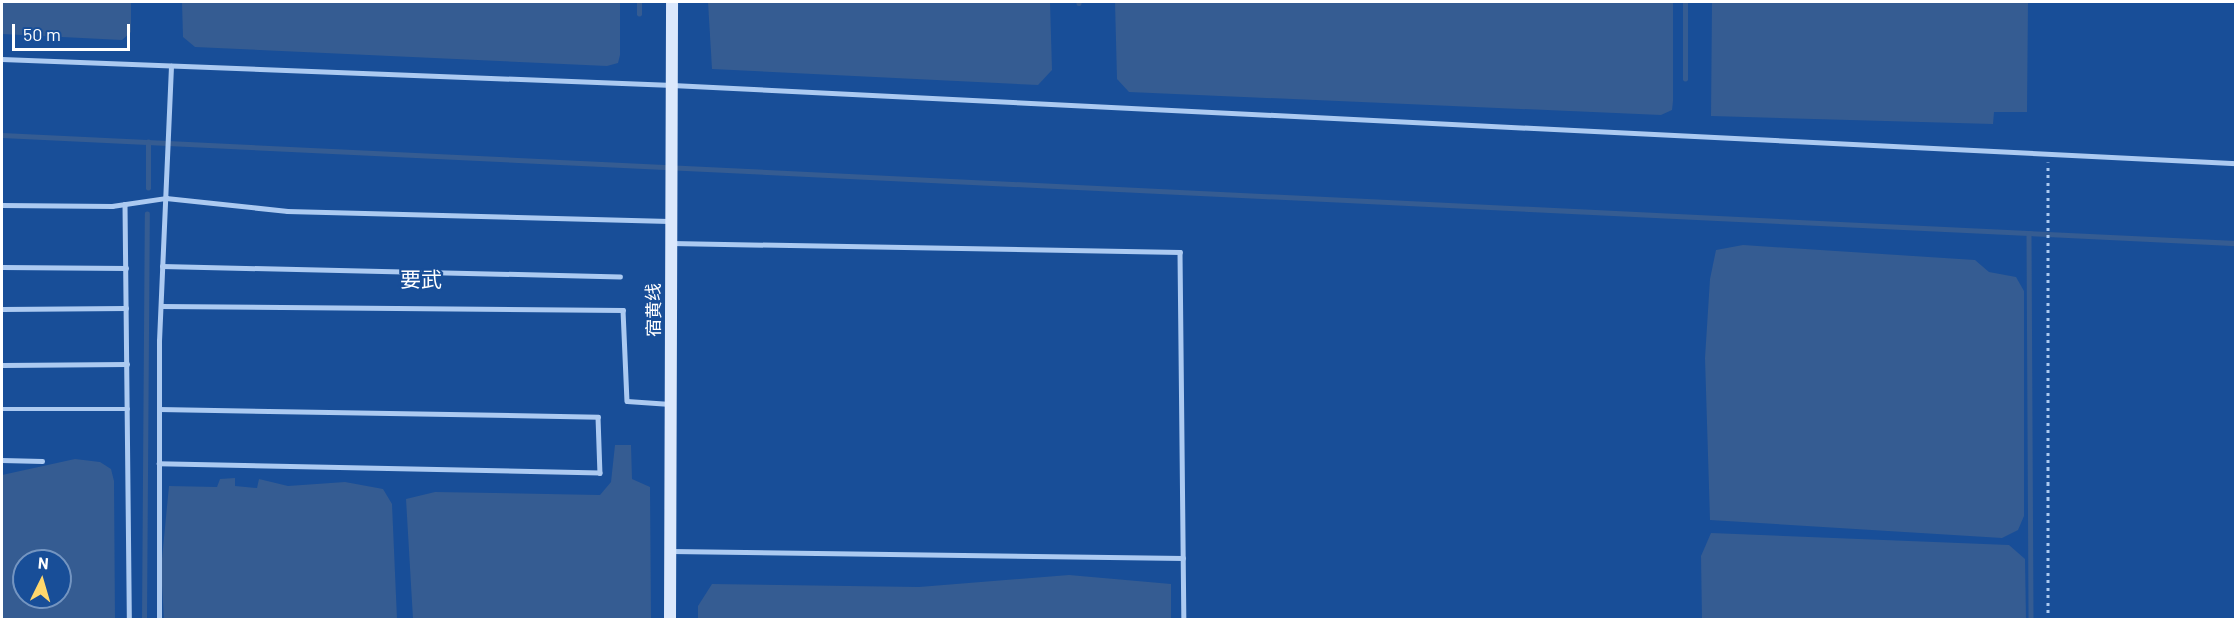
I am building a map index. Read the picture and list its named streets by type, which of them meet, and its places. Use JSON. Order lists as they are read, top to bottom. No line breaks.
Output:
{"streets":{"main road":["宿黄线"]},"districts":["要武"],"scale_bar":"50 m","north":"top"}
